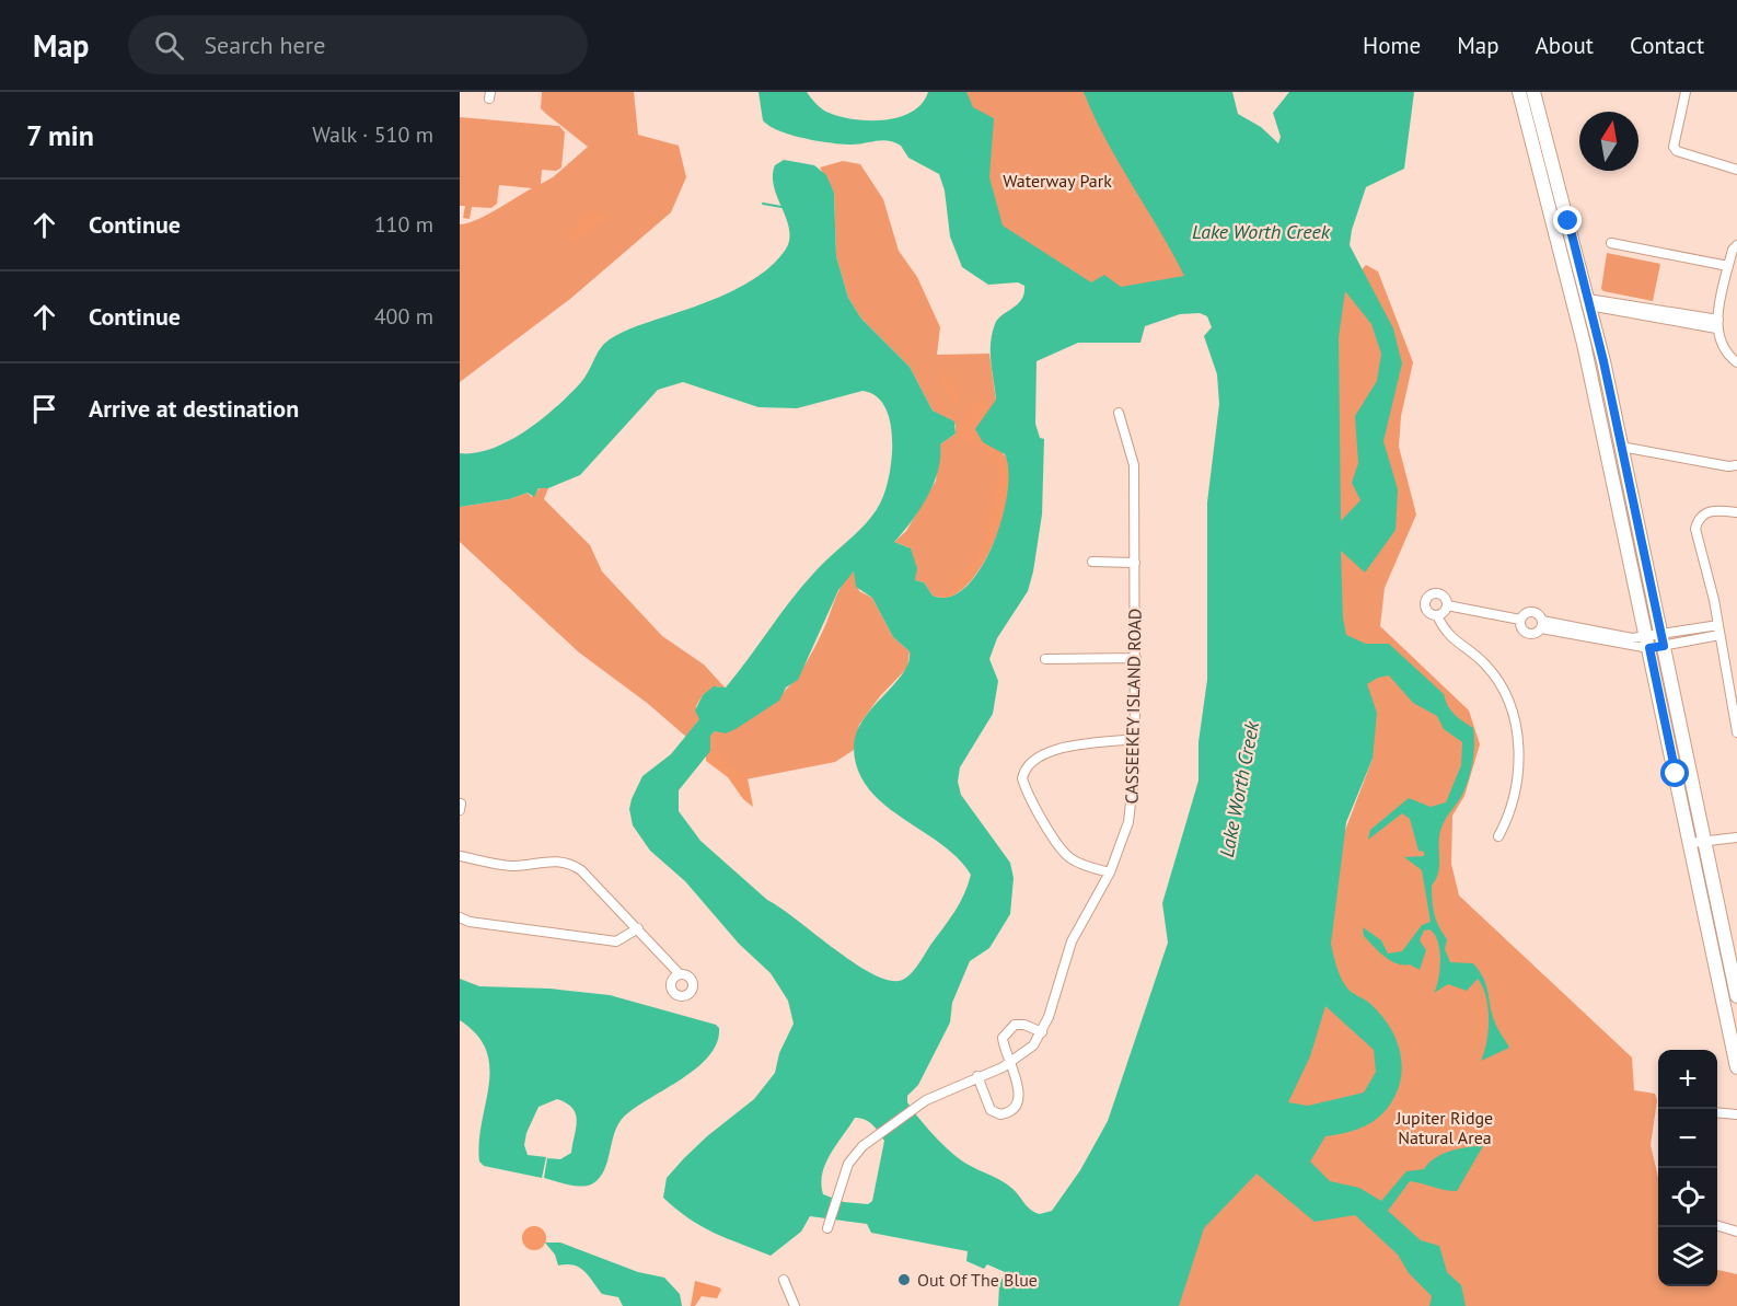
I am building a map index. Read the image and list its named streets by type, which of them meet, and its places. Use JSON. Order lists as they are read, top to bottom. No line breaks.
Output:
{"streets":{"street":["CASSEEKEY ISLAND ROAD"]},"water":["Lake Worth Creek"],"parks":["Waterway Park","Jupiter Ridge Natural Area"],"places":["Out Of The Blue"],"north":"top","page":{"header":"Map","search":"Search here","nav":["Home","Map","About","Contact"],"heading":["7 min","Walk · 510 m"],"list":[["Continue","110 m"],["Continue","400 m"],"Arrive at destination"],"map_buttons":["+","−"]}}
